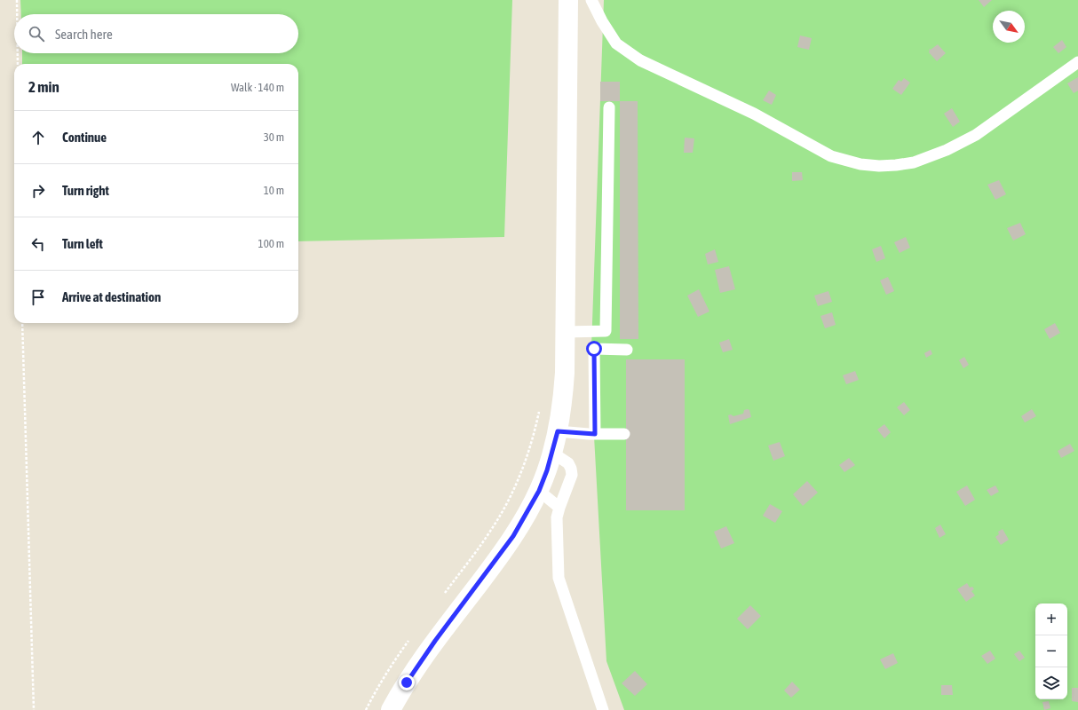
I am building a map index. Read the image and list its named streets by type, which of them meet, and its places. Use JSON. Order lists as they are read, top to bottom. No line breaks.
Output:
{"north":"bottom right","page":{"search":"Search here","heading":["2 min","Walk · 140 m"],"list":[["Continue","30 m"],["Turn right","10 m"],["Turn left","100 m"],"Arrive at destination"],"map_buttons":["+","−"]}}
